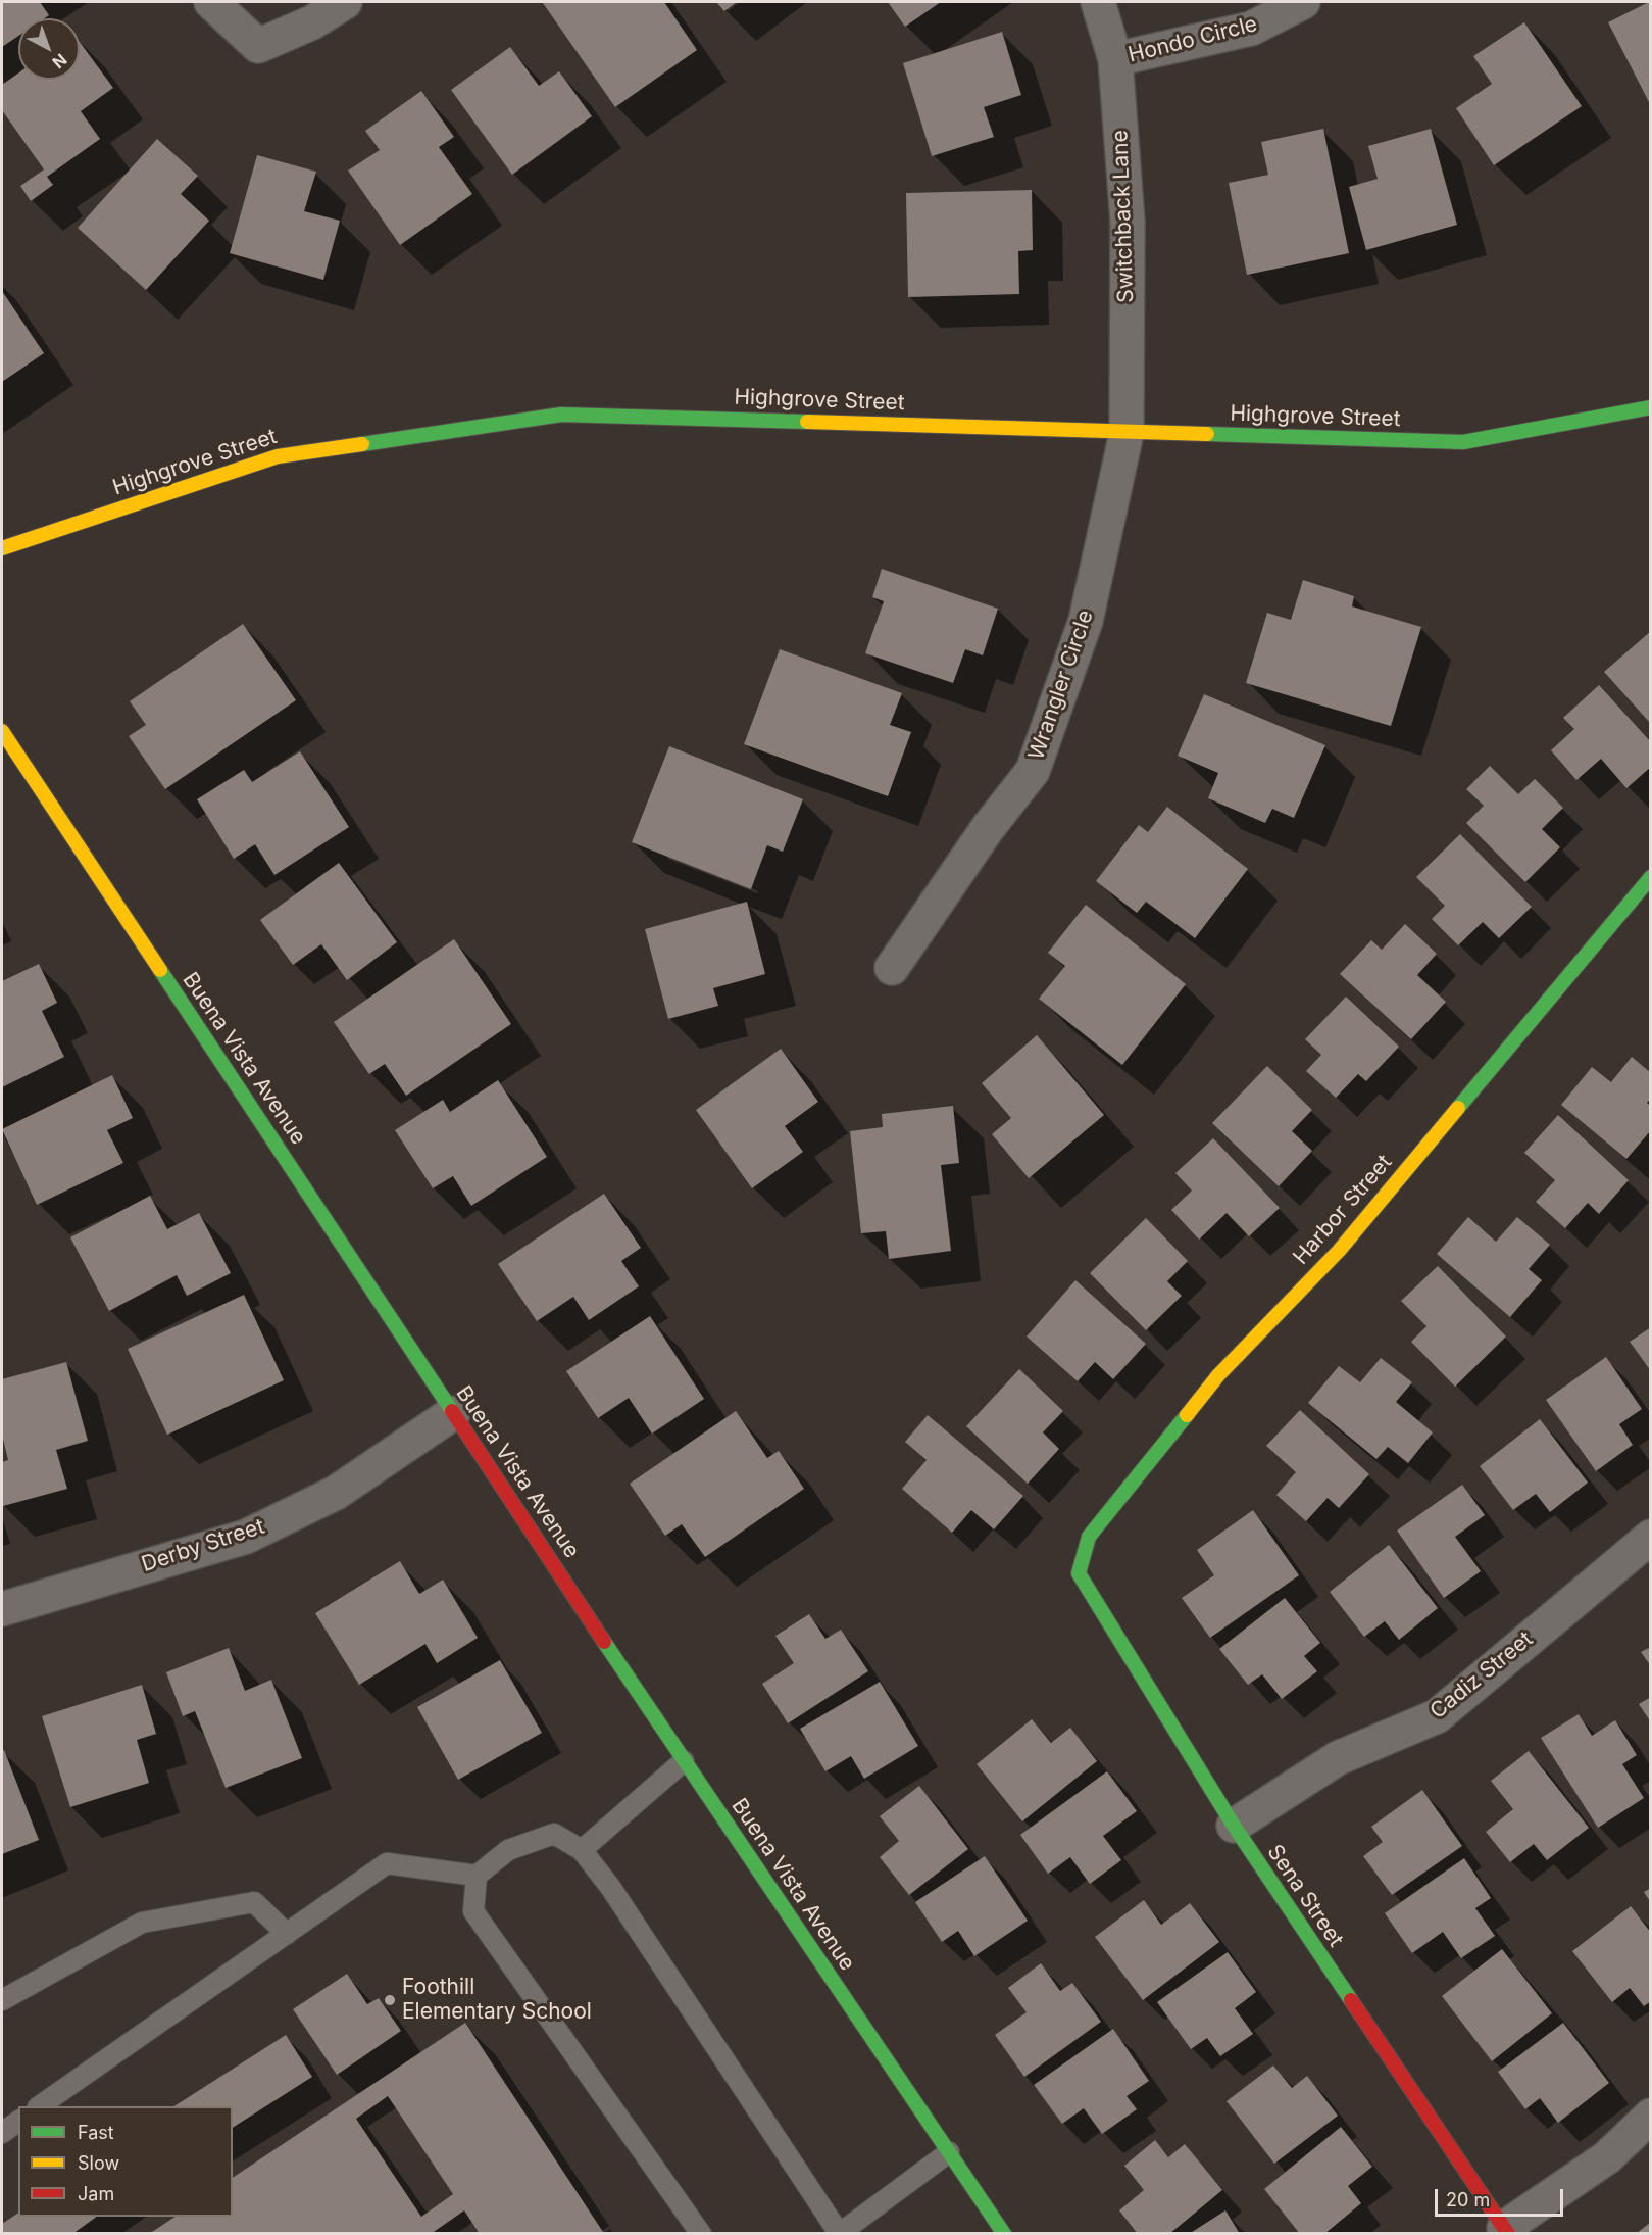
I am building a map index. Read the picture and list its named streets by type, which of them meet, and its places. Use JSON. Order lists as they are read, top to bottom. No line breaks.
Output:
{"streets":{"street":["Hondo Circle","Switchback Lane","Highgrove Street","Wrangler Circle","Buena Vista Avenue","Harbor Street","Derby Street","Cadiz Street","Sena Street"]},"crossings":[["Hondo Circle","Switchback Lane"],["Switchback Lane","Highgrove Street"],["Switchback Lane","Wrangler Circle"],["Highgrove Street","Wrangler Circle"],["Buena Vista Avenue","Derby Street"],["Harbor Street","Sena Street"],["Cadiz Street","Sena Street"]],"places":["Foothill Elementary School"],"legend":["Fast","Slow","Jam"],"scale_bar":"20 m","north":"bottom right"}
